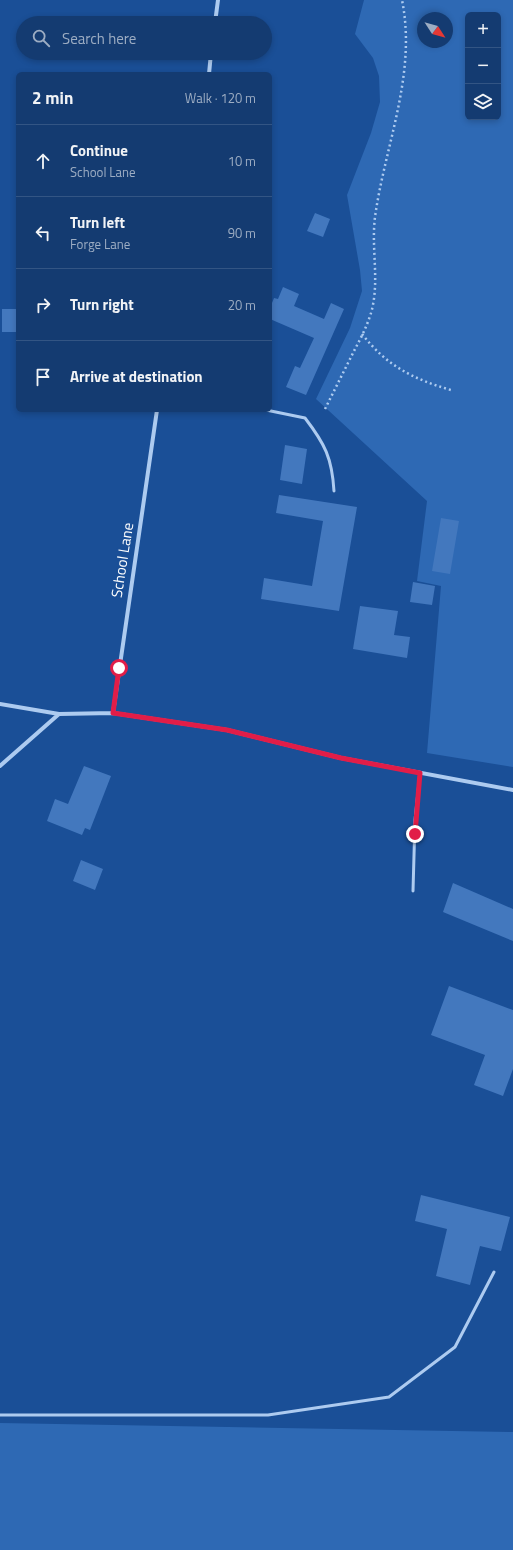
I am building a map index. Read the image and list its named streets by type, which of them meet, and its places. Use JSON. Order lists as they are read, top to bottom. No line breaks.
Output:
{"streets":{"street":["School Lane"]},"north":"bottom right","page":{"map_buttons":["+","−"],"search":"Search here","heading":["2 min","Walk · 120 m"],"list":[["Continue","School Lane","10 m"],["Turn left","Forge Lane","90 m"],["Turn right","20 m"],"Arrive at destination"]}}
